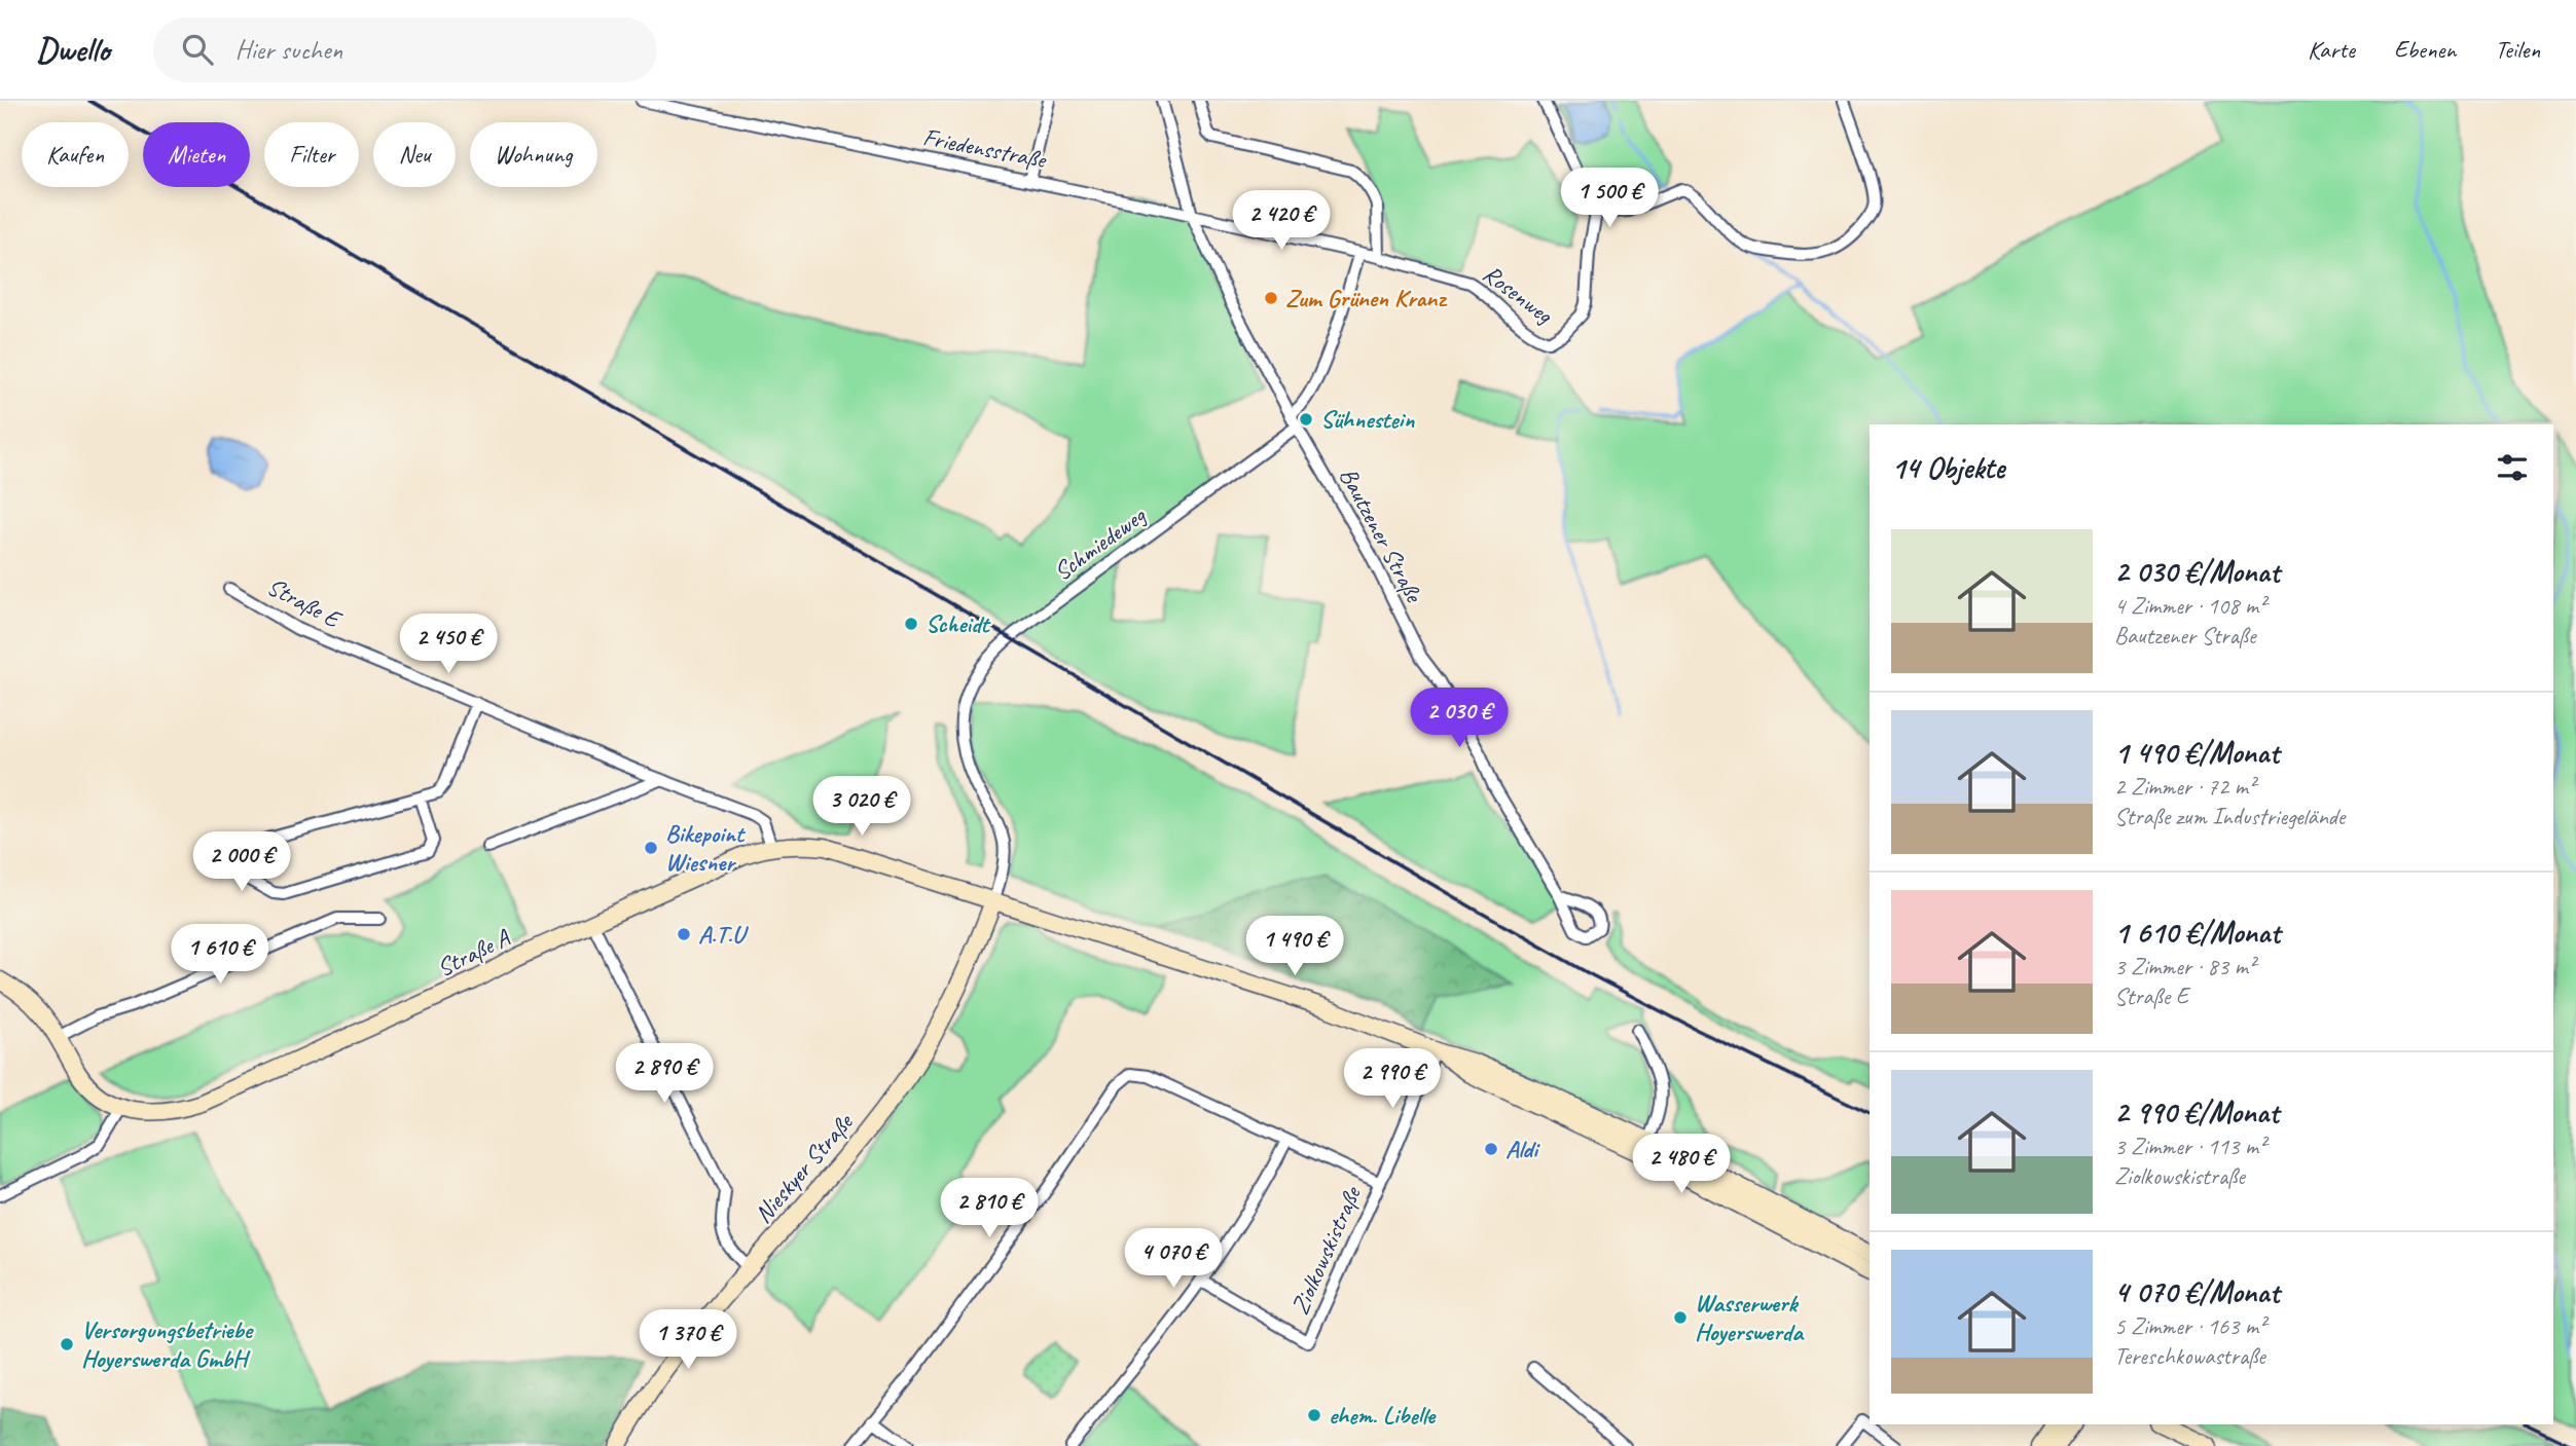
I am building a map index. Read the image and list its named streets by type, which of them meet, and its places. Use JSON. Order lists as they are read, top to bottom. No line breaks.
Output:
{"streets":{"main road":["Straße A","Nieskyer Straße"],"street":["Friedensstraße","Rosenweg","Bautzener Straße","Schmiedeweg","Straße E","Ziolkowskistraße"]},"crossings":[["Friedensstraße","Rosenweg"],["Friedensstraße","Bautzener Straße"],["Rosenweg","Bautzener Straße"],["Bautzener Straße","Schmiedeweg"],["Schmiedeweg","Straße A"],["Schmiedeweg","Nieskyer Straße"],["Straße E","Straße A"],["Straße A","Nieskyer Straße"],["Straße A","Ziolkowskistraße"]],"places":["Zum Grünen Kranz","Sühnestein","Scheidt","Bikepoint Wiesner","A.T.U","Aldi","Wasserwerk Hoyerswerda","Versorgungsbetriebe Hoyerswerda GmbH","ehem. Libelle"],"page":{"header":"Dwello","search":"Hier suchen","nav":["Karte","Ebenen","Teilen"],"chip":["Kaufen","Mieten","Filter","Neu","Wohnung"],"price":["1 500 €","2 420 €","2 450 €","2 030 €","3 020 €","2 000 €","1 490 €","1 610 €","2 890 €","2 990 €","2 480 €","2 810 €","4 070 €","1 370 €"],"heading":"14 Objekte","list":[{"name":"2 030 €/Monat","note":"4 Zimmer · 108 m² · Bautzener Straße"},{"name":"1 490 €/Monat","note":"2 Zimmer · 72 m² · Straße zum Industriegelände"},{"name":"1 610 €/Monat","note":"3 Zimmer · 83 m² · Straße E"},{"name":"2 990 €/Monat","note":"3 Zimmer · 113 m² · Ziolkowskistraße"},{"name":"4 070 €/Monat","note":"5 Zimmer · 163 m² · Tereschkowastraße"}]}}
